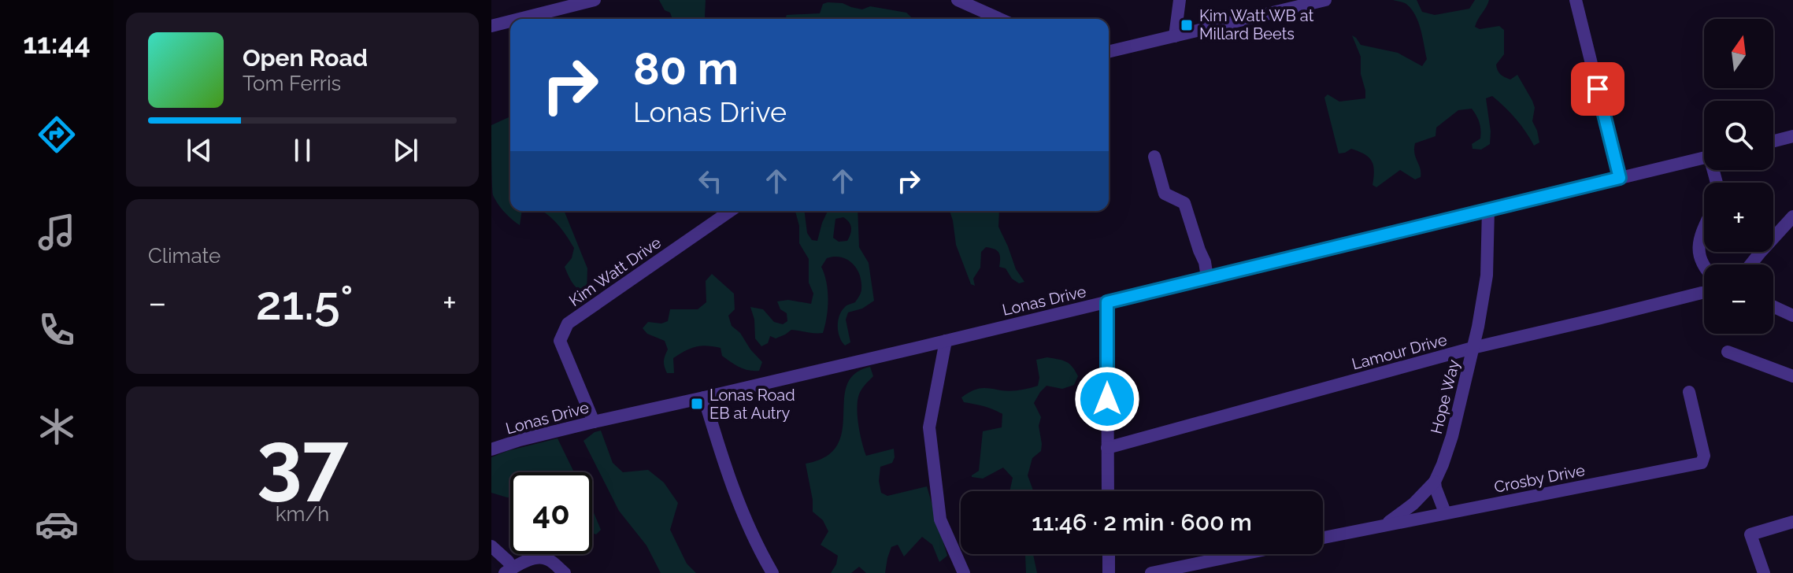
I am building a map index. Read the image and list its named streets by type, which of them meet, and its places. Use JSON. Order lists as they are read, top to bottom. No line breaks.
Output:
{"streets":{"street":["Kim Watt Drive","Lonas Drive","Lamour Drive","Hope Way","Crosby Drive"]},"crossings":[["Kim Watt Drive","Lonas Drive"],["Lonas Drive","Hope Way"],["Lamour Drive","Hope Way"]],"places":{"transit":["Kim Watt WB at Millard Beets","Lonas Road EB at Autry"]},"north":"top","page":{"tabs":"11:44","map_buttons":["+","−"],"turn":["80 m","Lonas Drive"],"song":["Open Road","Tom Ferris"],"tile":["Climate",["37","km/h"]],"heat":["−","21.5°","+"],"limit":"40","trip":"11:46 · 2 min · 600 m"}}
